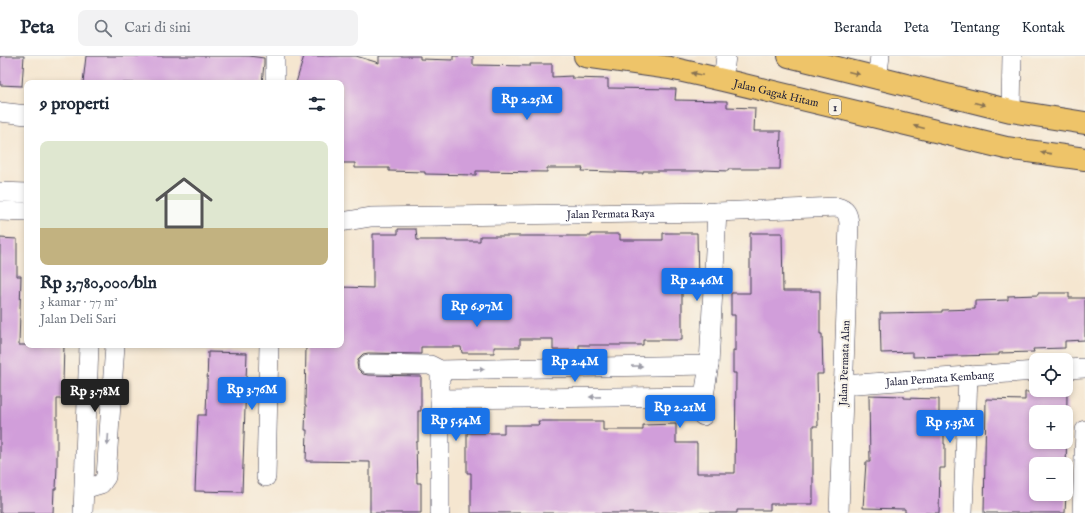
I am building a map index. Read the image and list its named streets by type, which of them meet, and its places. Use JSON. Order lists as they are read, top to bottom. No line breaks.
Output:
{"streets":{"highway":["Jalan Gagak Hitam","1"],"street":["Jalan Permata Raya","Jalan Permata Alan","Jalan Permata Kembang"]},"crossings":[["Jalan Permata Raya","Jalan Permata Alan"],["Jalan Permata Alan","Jalan Permata Kembang"]],"page":{"header":"Peta","search":"Cari di sini","nav":["Beranda","Peta","Tentang","Kontak"],"heading":"9 properti","price":["Rp 2.25M","Rp 2.46M","Rp 6.97M","Rp 2.4M","Rp 3.76M","Rp 3.78M","Rp 2.21M","Rp 5.54M","Rp 5.35M"],"list":[{"name":"Rp 3,780,000/bln","note":"3 kamar · 77 m² · Jalan Deli Sari"}],"map_buttons":["+","−"]}}
